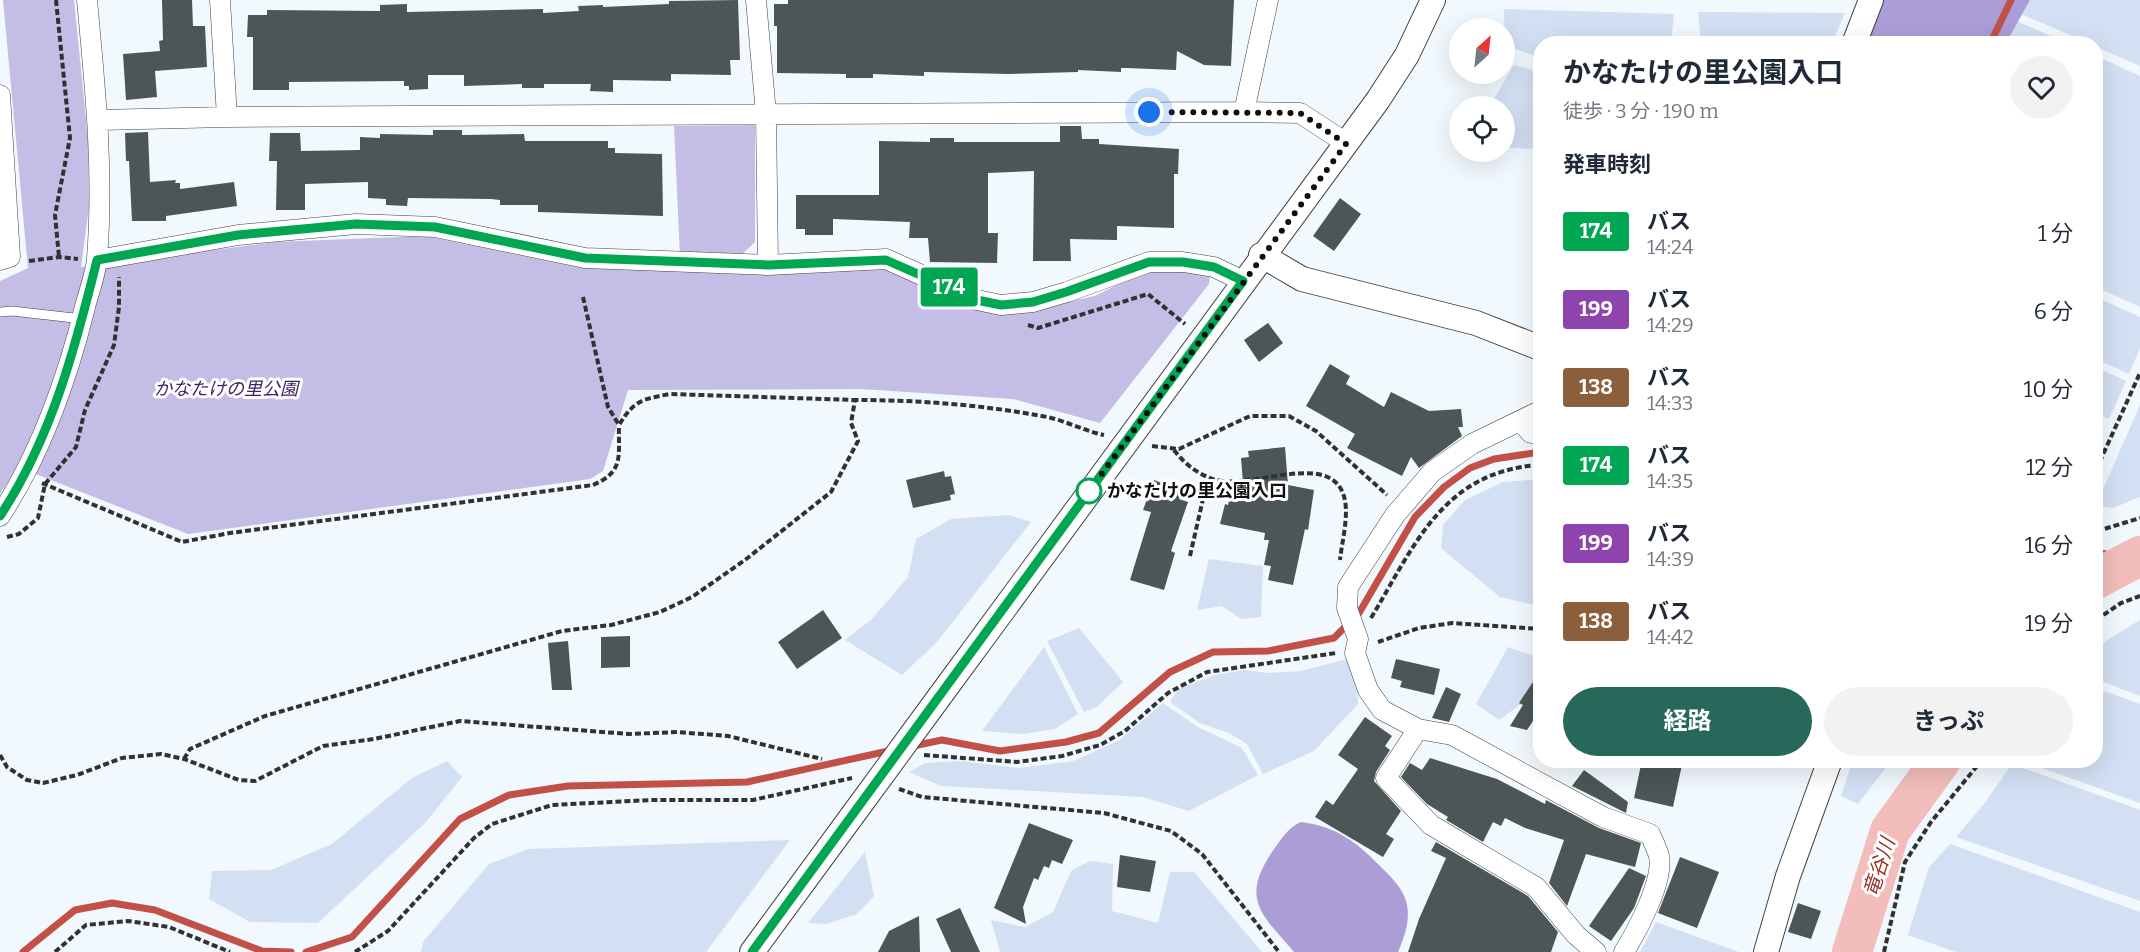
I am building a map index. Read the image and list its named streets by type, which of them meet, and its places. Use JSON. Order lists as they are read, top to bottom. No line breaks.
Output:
{"water":["竜谷川"],"parks":["かなたけの里公園"],"places":["かなたけの里公園入口"],"lines":["bus line 174"],"north":"top right","page":{"on_map":"174","heading":[["かなたけの里公園入口","徒歩 · 3 分 · 190 m"],"発車時刻"],"list":[{"mark":"174","name":"バス","note":"14:24","value":"1 分"},{"mark":"199","name":"バス","note":"14:29","value":"6 分"},{"mark":"138","name":"バス","note":"14:33","value":"10 分"},{"mark":"174","name":"バス","note":"14:35","value":"12 分"},{"mark":"199","name":"バス","note":"14:39","value":"16 分"},{"mark":"138","name":"バス","note":"14:42","value":"19 分"}],"buttons":["経路","きっぷ"]}}
